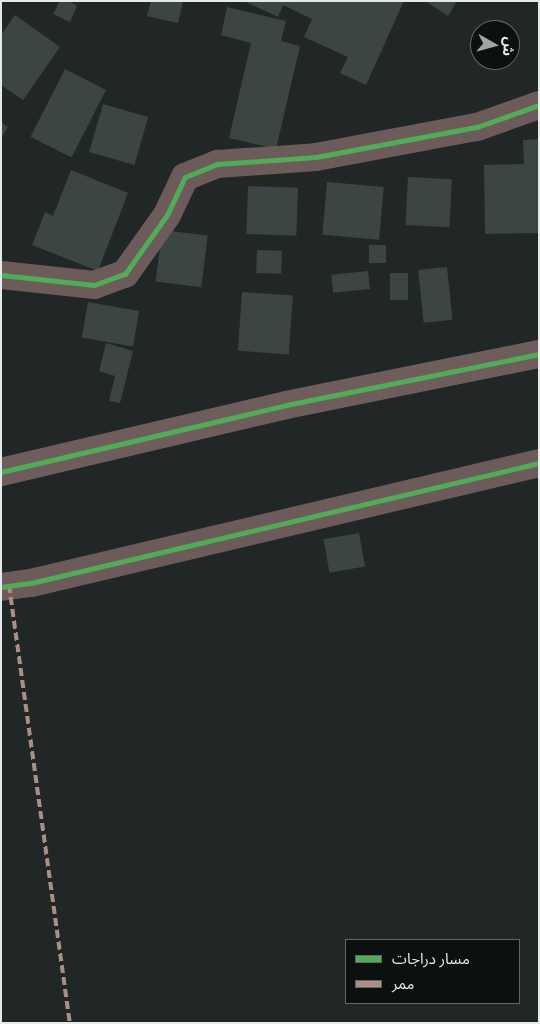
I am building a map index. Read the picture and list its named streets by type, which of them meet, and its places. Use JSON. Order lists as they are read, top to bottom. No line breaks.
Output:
{"legend":["مسار دراجات","ممر"],"north":"right"}
